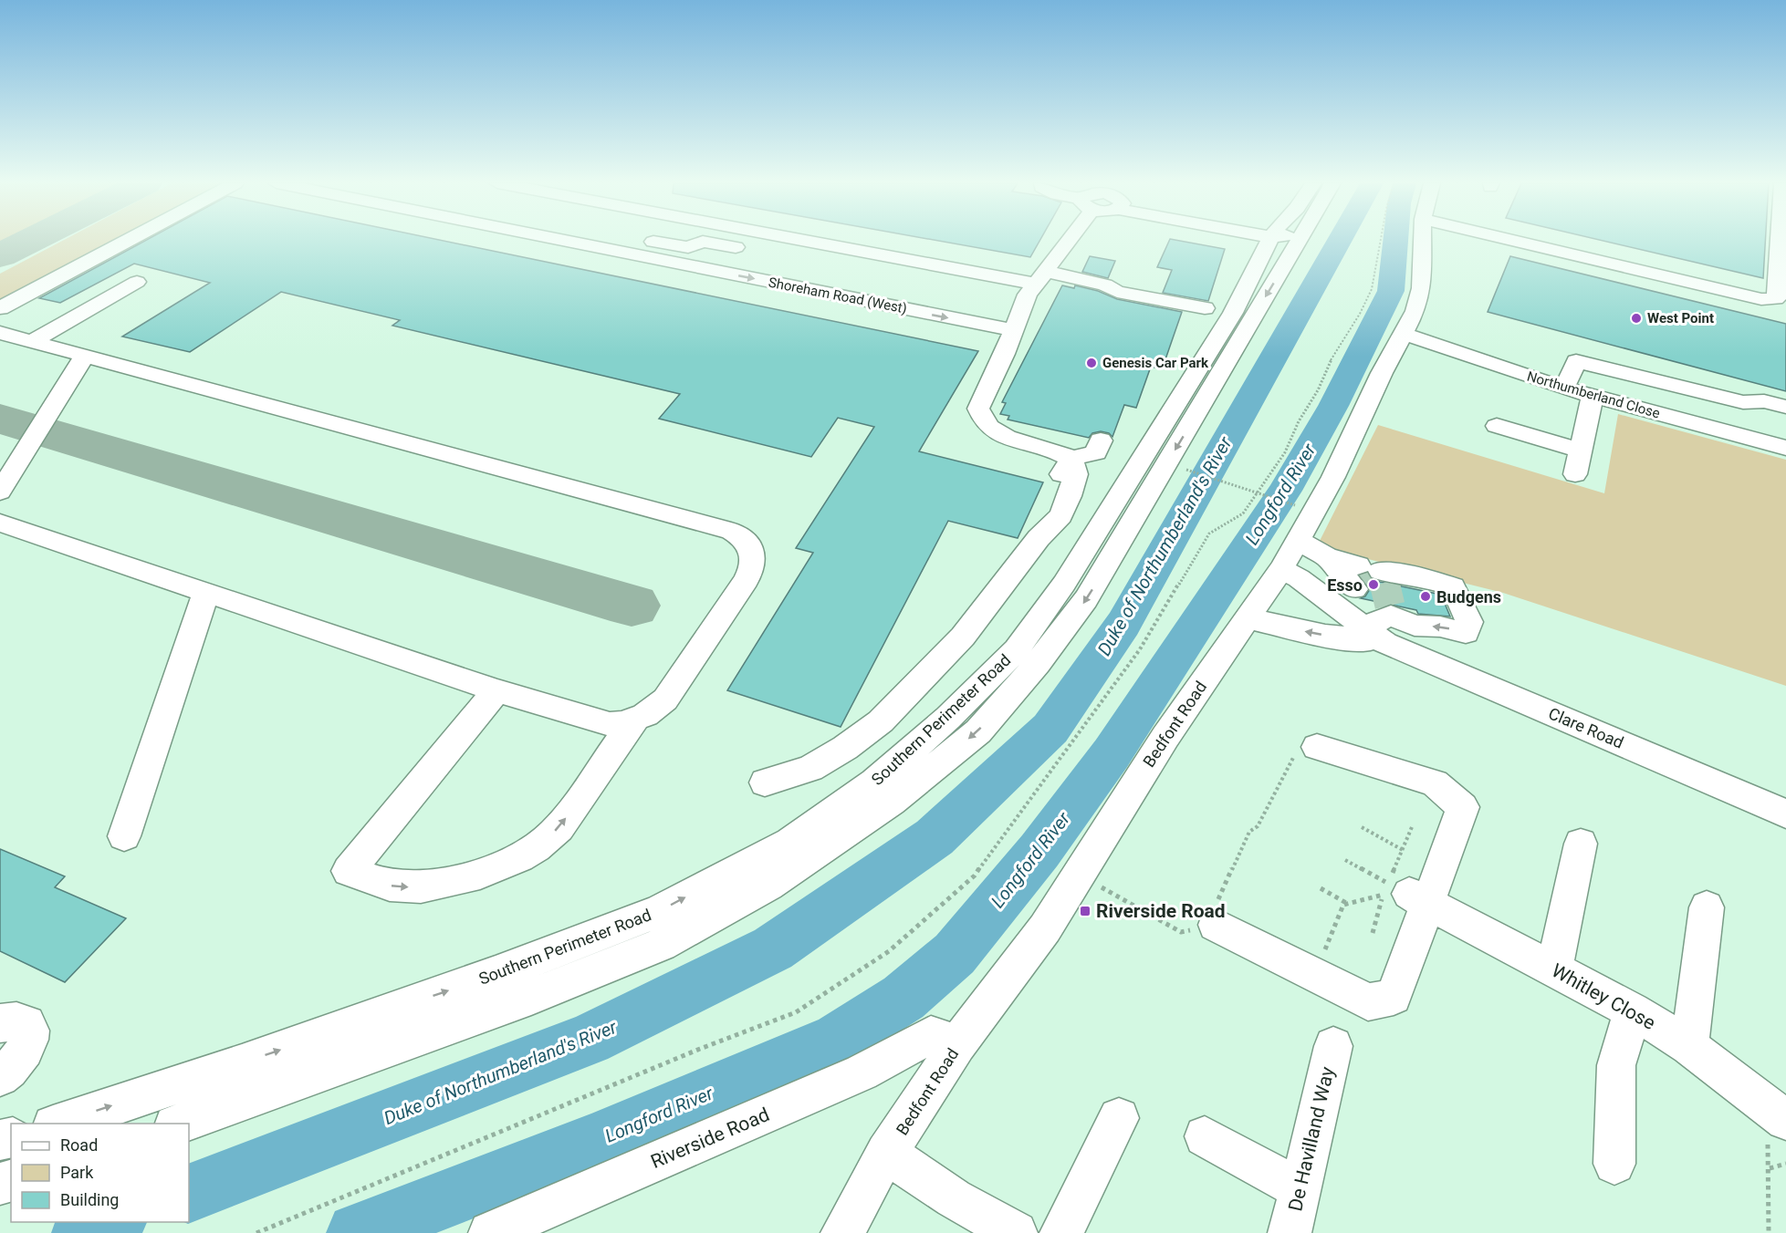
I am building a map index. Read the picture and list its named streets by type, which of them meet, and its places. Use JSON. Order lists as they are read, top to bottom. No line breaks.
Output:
{"streets":{"street":["Shoreham Road (West)","Northumberland Close","Southern Perimeter Road","Bedfont Road","Clare Road","Whitley Close","Riverside Road","De Havilland Way"]},"crossings":[["Northumberland Close","Bedfont Road"],["Bedfont Road","Clare Road"],["Bedfont Road","Riverside Road"]],"water":["Longford River","Duke of Northumberland's River"],"places":{"other":["West Point","Genesis Car Park","Esso","Budgens"],"transit":["Riverside Road"]},"legend":["Road","Park","Building"]}
